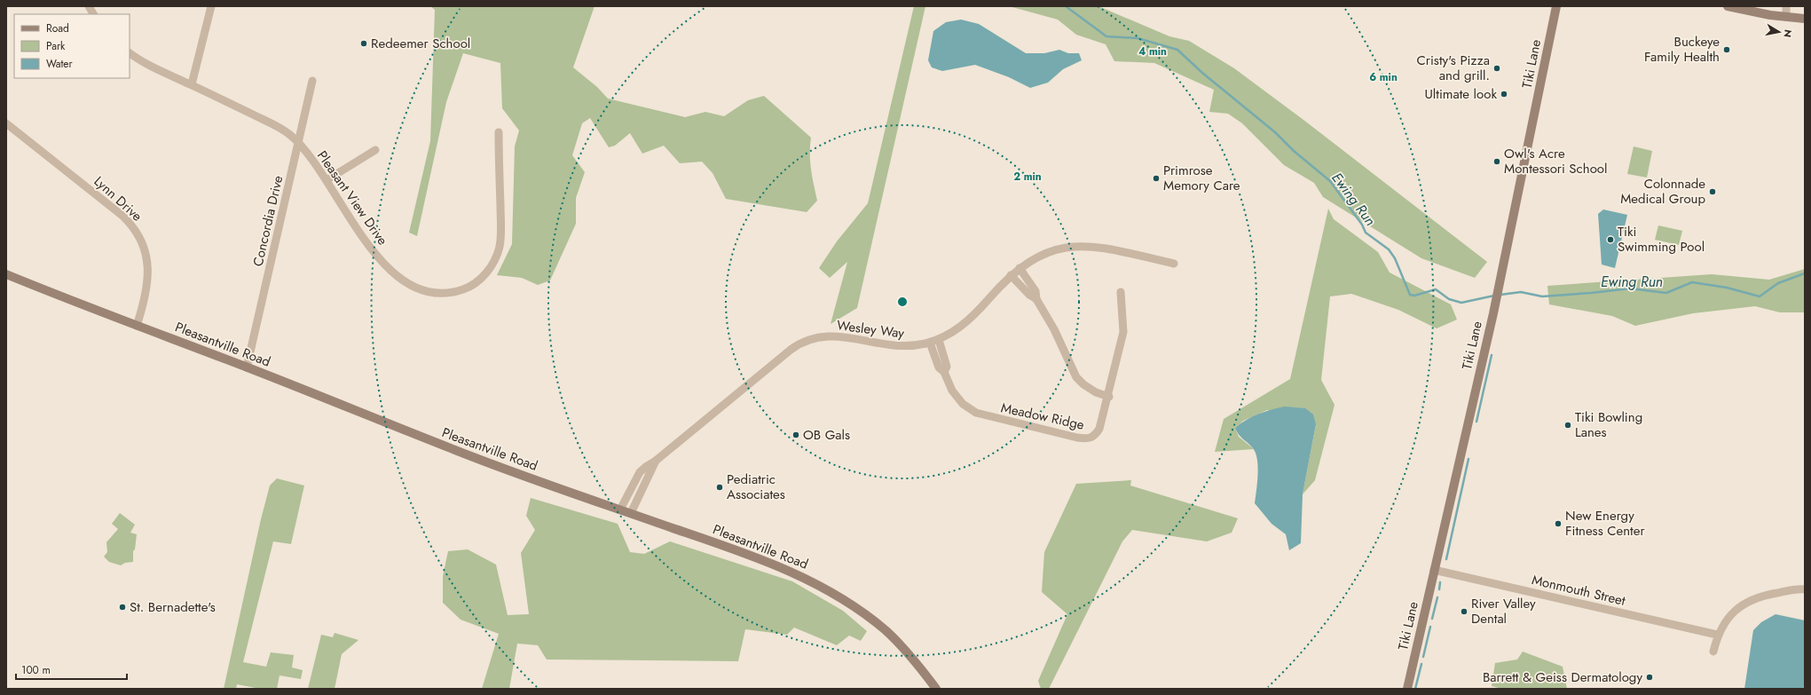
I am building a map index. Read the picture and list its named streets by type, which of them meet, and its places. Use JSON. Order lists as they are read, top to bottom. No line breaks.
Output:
{"streets":{"main road":["Tiki Lane","Pleasantville Road"],"street":["Pleasant View Drive","Lynn Drive","Concordia Drive","Wesley Way","Meadow Ridge","Monmouth Street"]},"crossings":[["Tiki Lane","Monmouth Street"],["Pleasant View Drive","Concordia Drive"],["Lynn Drive","Pleasantville Road"],["Concordia Drive","Pleasantville Road"],["Wesley Way","Pleasantville Road"],["Wesley Way","Meadow Ridge"]],"water":["Ewing Run"],"places":["Redeemer School","Buckeye Family Health","Cristy's Pizza and grill.","Ultimate look","Owl's Acre Montessori School","Primrose Memory Care","Colonnade Medical Group","Tiki Swimming Pool","Tiki Bowling Lanes","OB Gals","Pediatric Associates","New Energy Fitness Center","St. Bernadette's","River Valley Dental","Barrett & Geiss Dermatology"],"legend":["Road","Park","Water"],"scale_bar":"100 m","north":"right","rings":["4 min","6 min","2 min"]}
